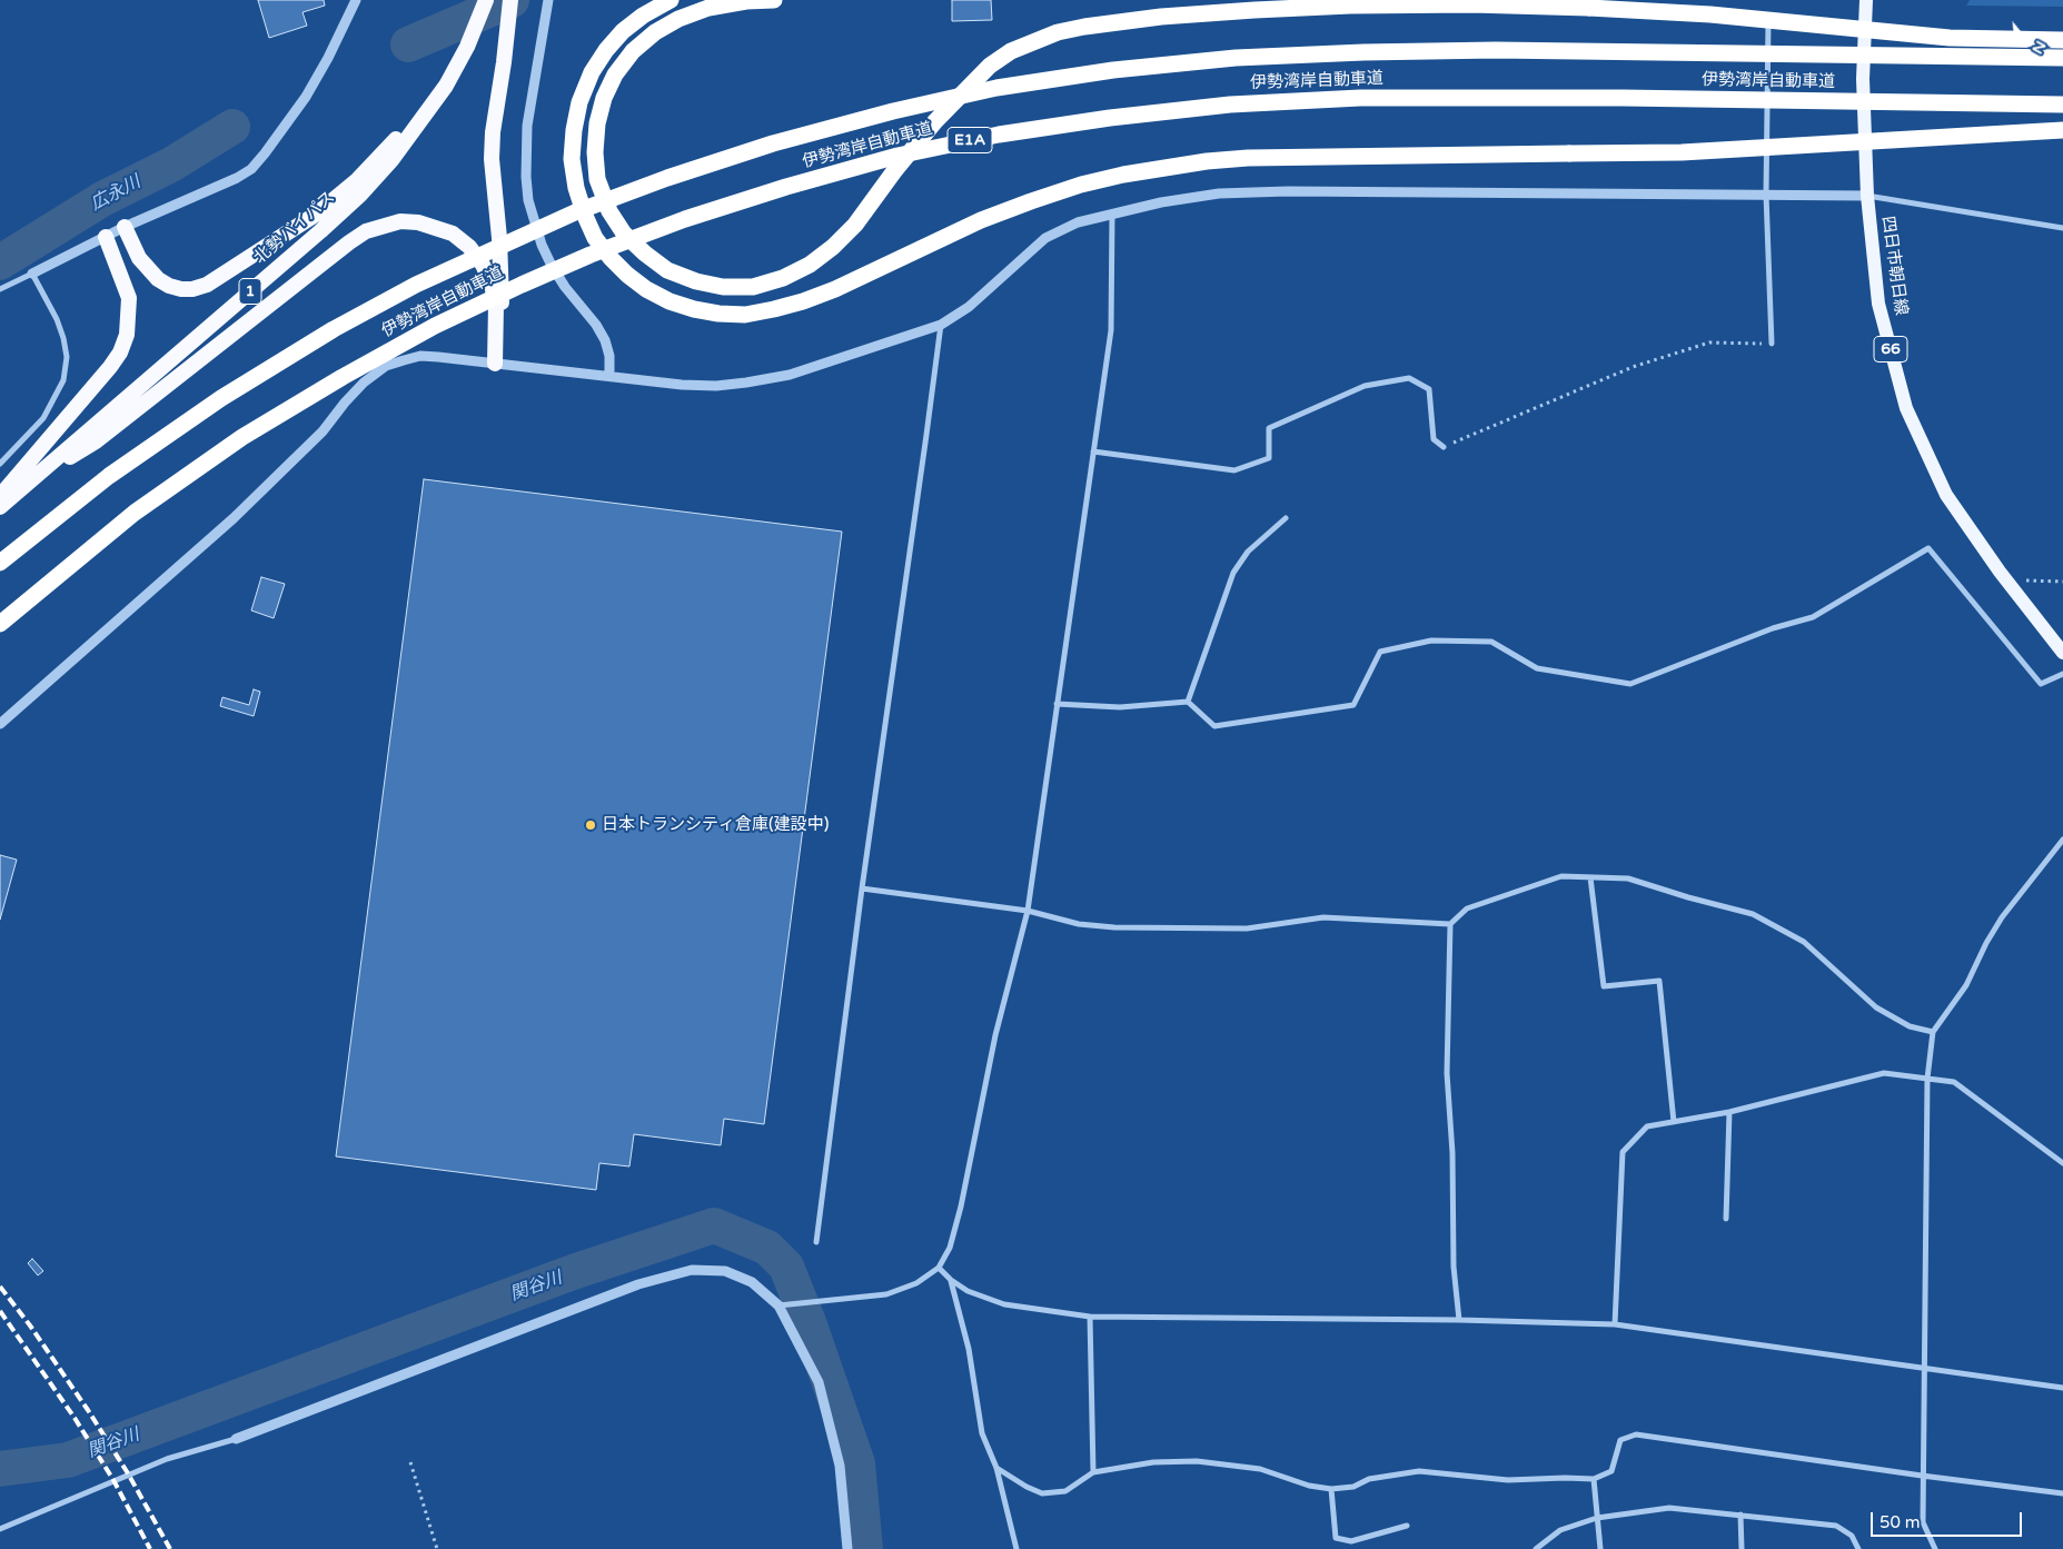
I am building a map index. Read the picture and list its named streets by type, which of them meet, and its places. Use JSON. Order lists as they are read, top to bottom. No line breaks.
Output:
{"streets":{"highway":["伊勢湾岸自動車道","E1A","北勢バイパス","1"],"main road":["四日市朝日線","66"]},"water":["広永川","関谷川"],"places":["日本トランシティ倉庫(建設中)"],"scale_bar":"50 m","north":"bottom right"}
